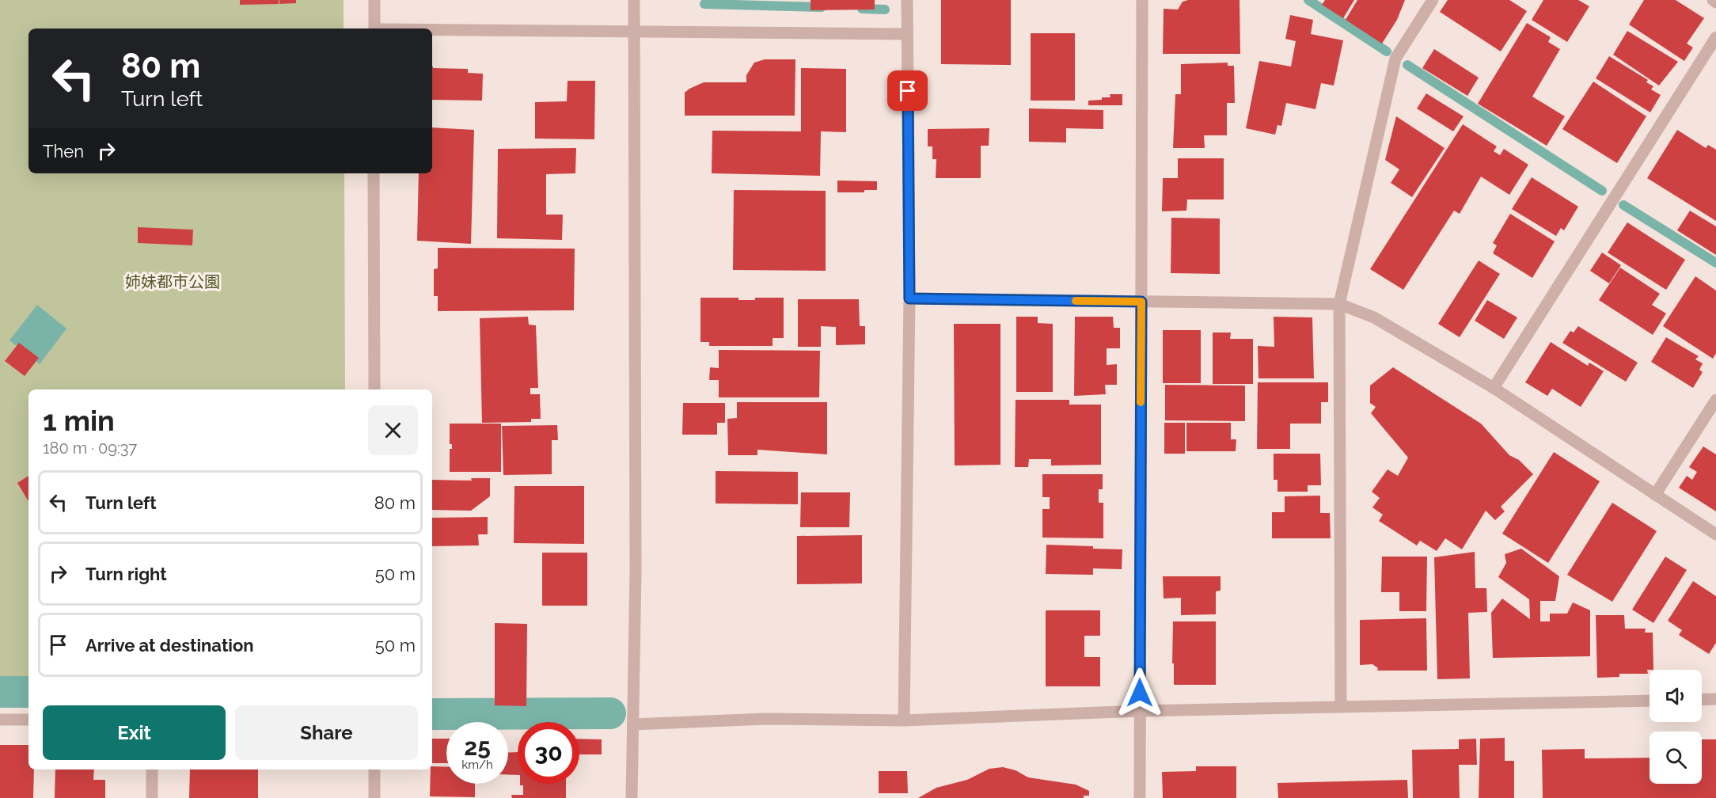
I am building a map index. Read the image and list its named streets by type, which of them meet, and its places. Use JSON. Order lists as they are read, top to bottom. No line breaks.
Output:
{"parks":["姉妹都市公園"],"page":{"turn":["80 m","Turn left"],"then":"Then","heading":["1 min","180 m · 09:37"],"list":[{"name":"Turn left","value":"80 m"},{"name":"Turn right","value":"50 m"},{"name":"Arrive at destination","value":"50 m"}],"buttons":["Exit","Share"],"speed":"25 km/h","limit":"30"}}
